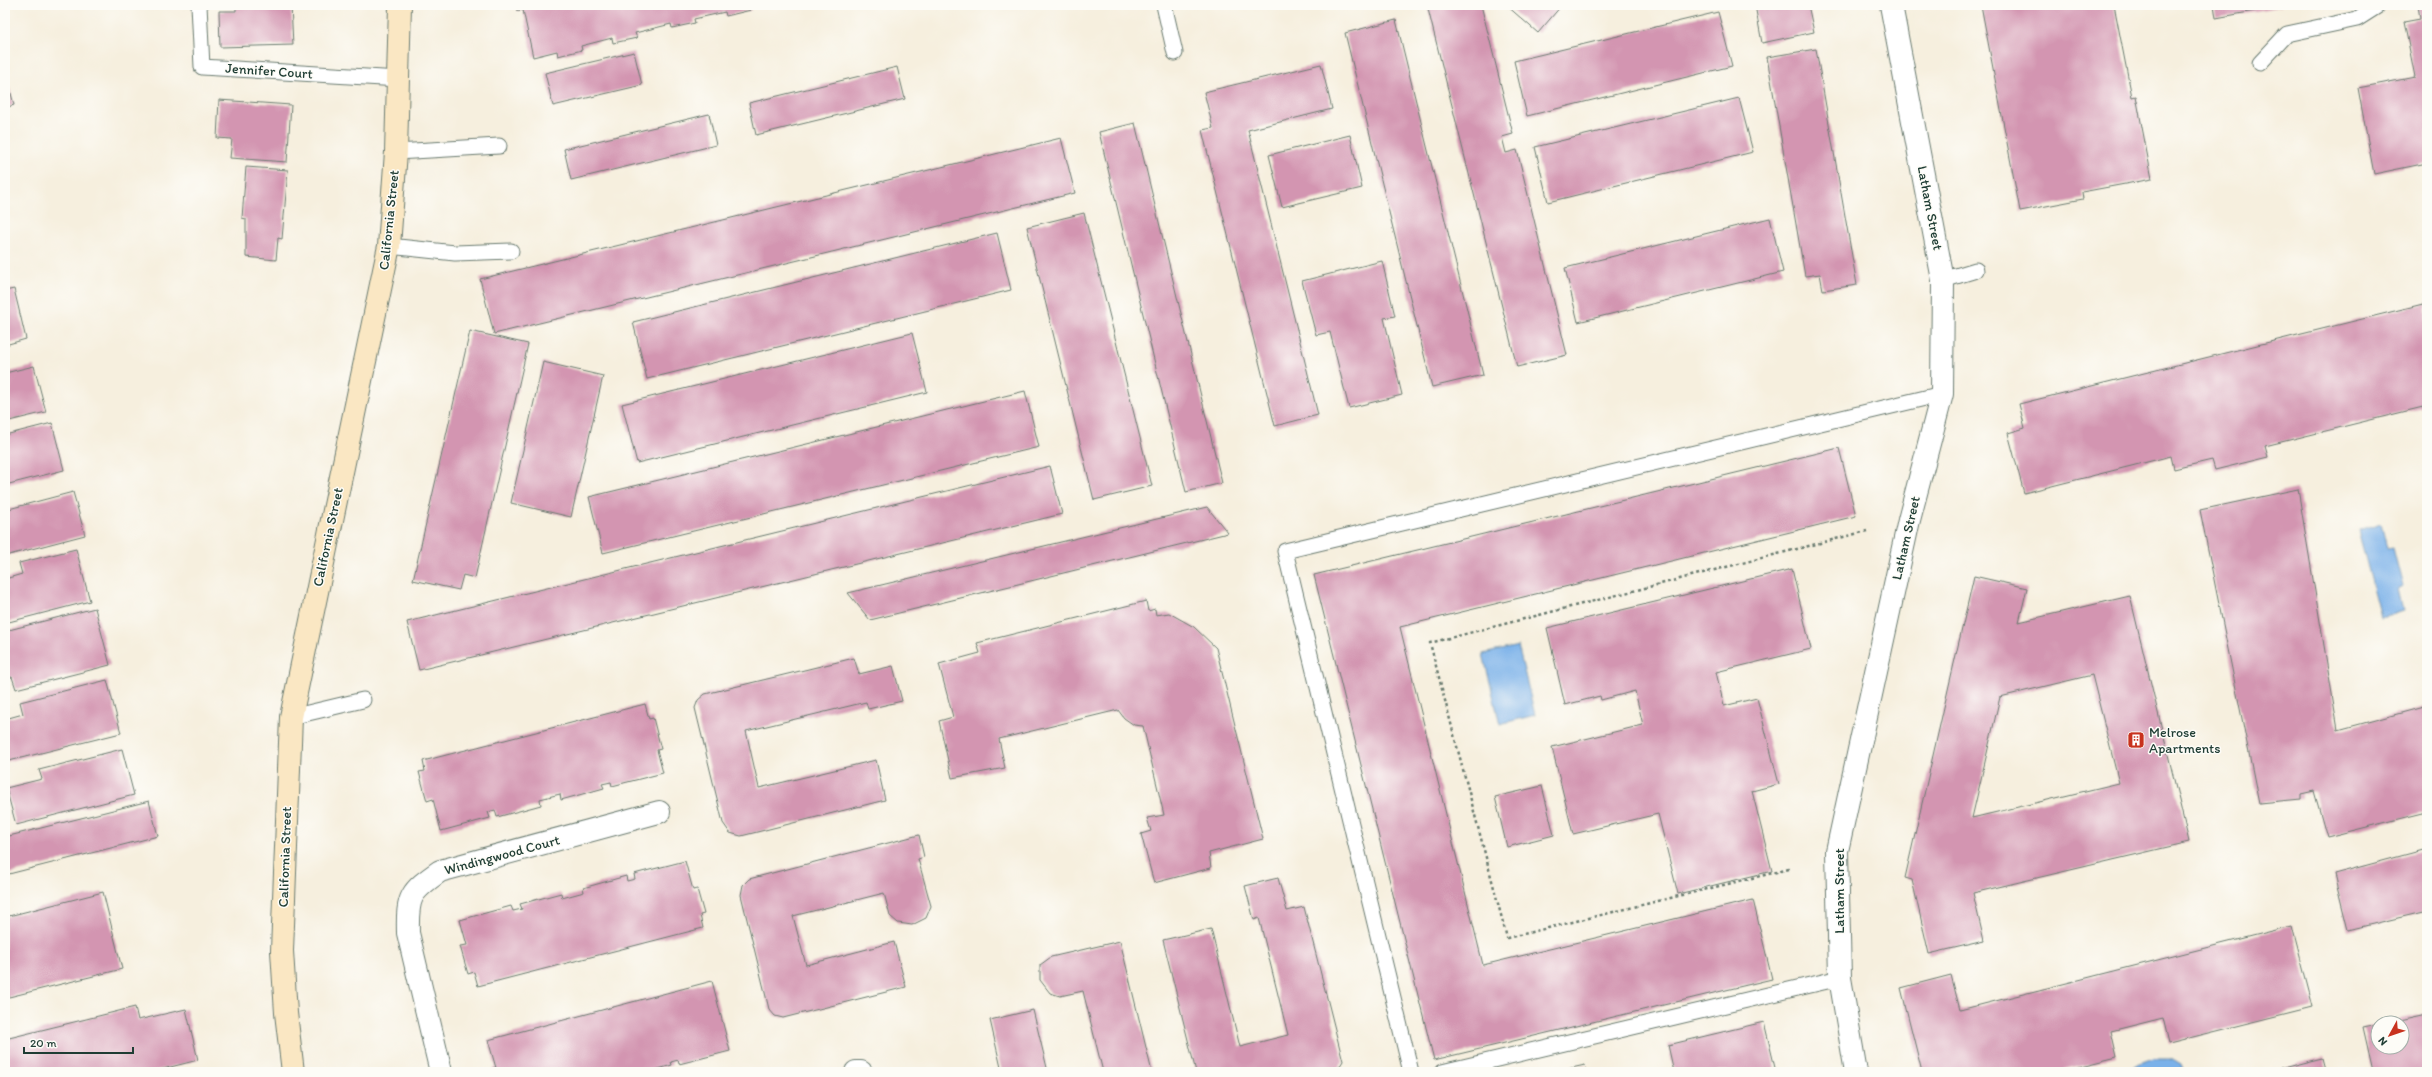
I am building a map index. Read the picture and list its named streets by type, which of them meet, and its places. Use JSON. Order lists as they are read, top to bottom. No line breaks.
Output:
{"streets":{"main road":["California Street"],"street":["Latham Street","Windingwood Court"],"lane":["Jennifer Court"]},"crossings":[["Jennifer Court","California Street"]],"places":{"building":["Melrose Apartments"]},"scale_bar":"20 m","north":"bottom left"}
